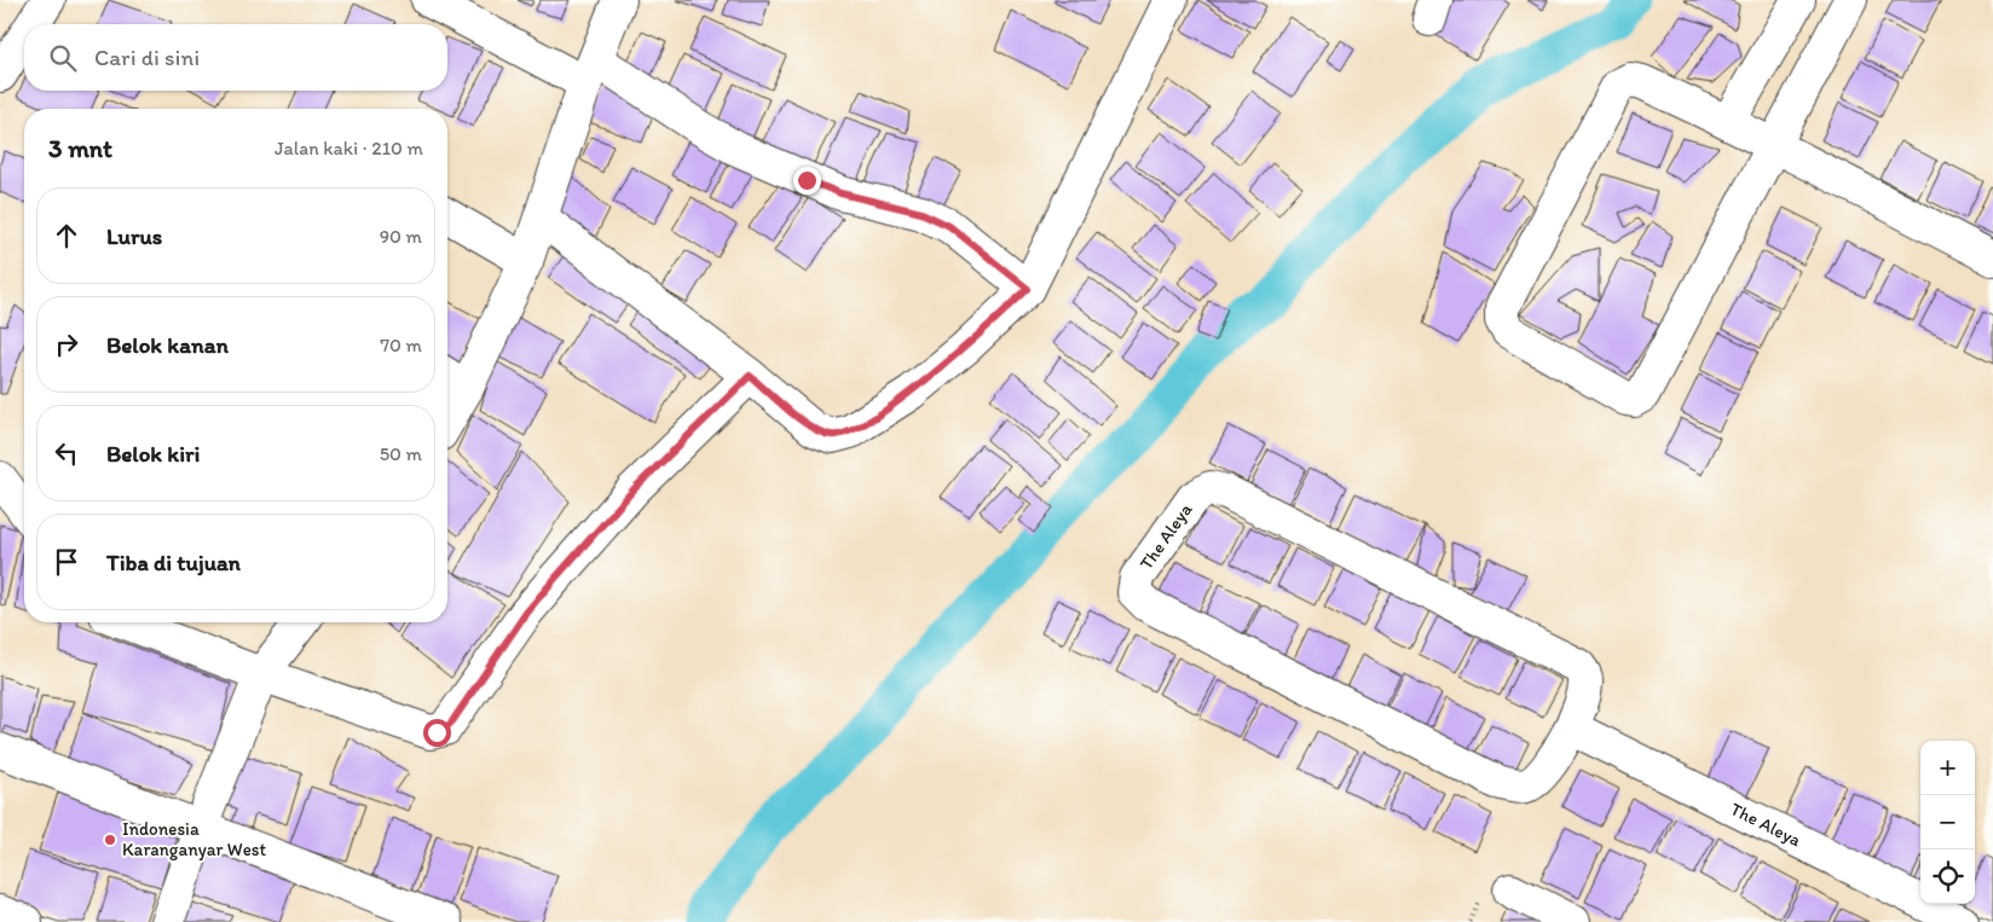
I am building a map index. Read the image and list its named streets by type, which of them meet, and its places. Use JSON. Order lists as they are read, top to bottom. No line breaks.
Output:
{"streets":{"street":["The Aleya"]},"places":["Indonesia Karanganyar West"],"page":{"search":"Cari di sini","heading":["3 mnt","Jalan kaki · 210 m"],"list":[["Lurus","90 m"],["Belok kanan","70 m"],["Belok kiri","50 m"],"Tiba di tujuan"],"map_buttons":["+","−"]}}
